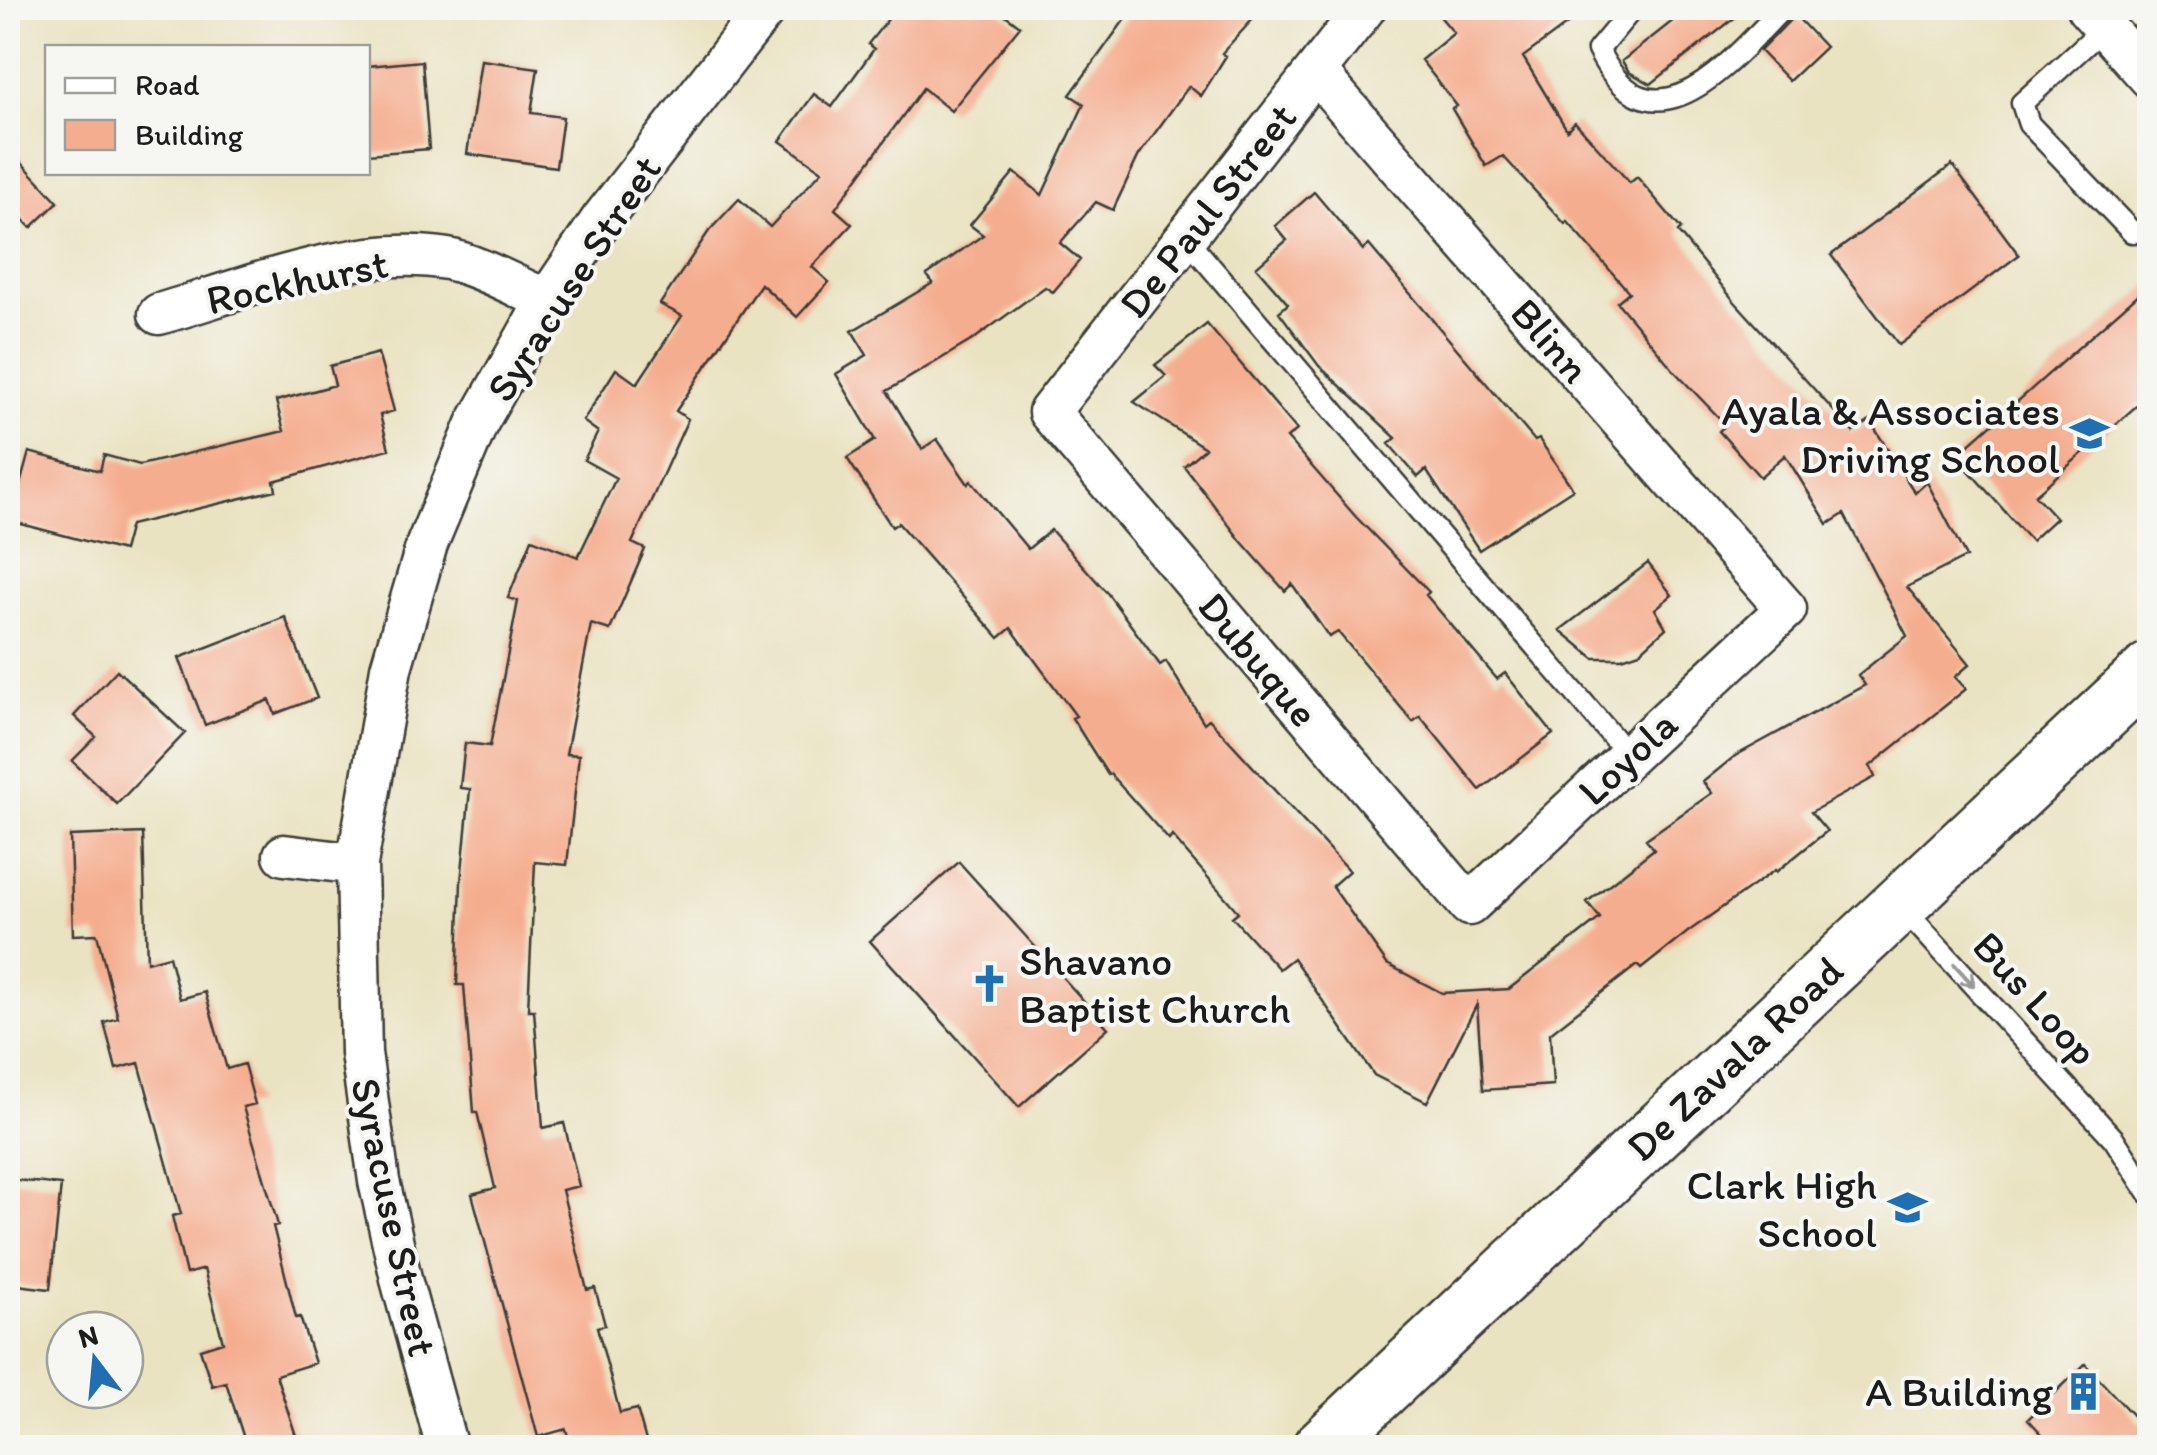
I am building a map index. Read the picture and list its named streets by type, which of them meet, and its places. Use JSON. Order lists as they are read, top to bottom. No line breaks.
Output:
{"streets":{"main road":["De Zavala Road"],"street":["De Paul Street","Syracuse Street","Rockhurst","Blinn","Dubuque","Loyola"],"lane":["Bus Loop"]},"crossings":[["De Paul Street","Blinn"],["De Paul Street","Dubuque"],["Syracuse Street","Rockhurst"],["Blinn","Loyola"],["Dubuque","Loyola"],["Bus Loop","De Zavala Road"]],"one_way":["Bus Loop"],"places":{"school or university":["Ayala & Associates Driving School","Clark High School"],"church":["Shavano Baptist Church"],"building":["A Building"]},"legend":["Road","Building"],"north":"top"}
